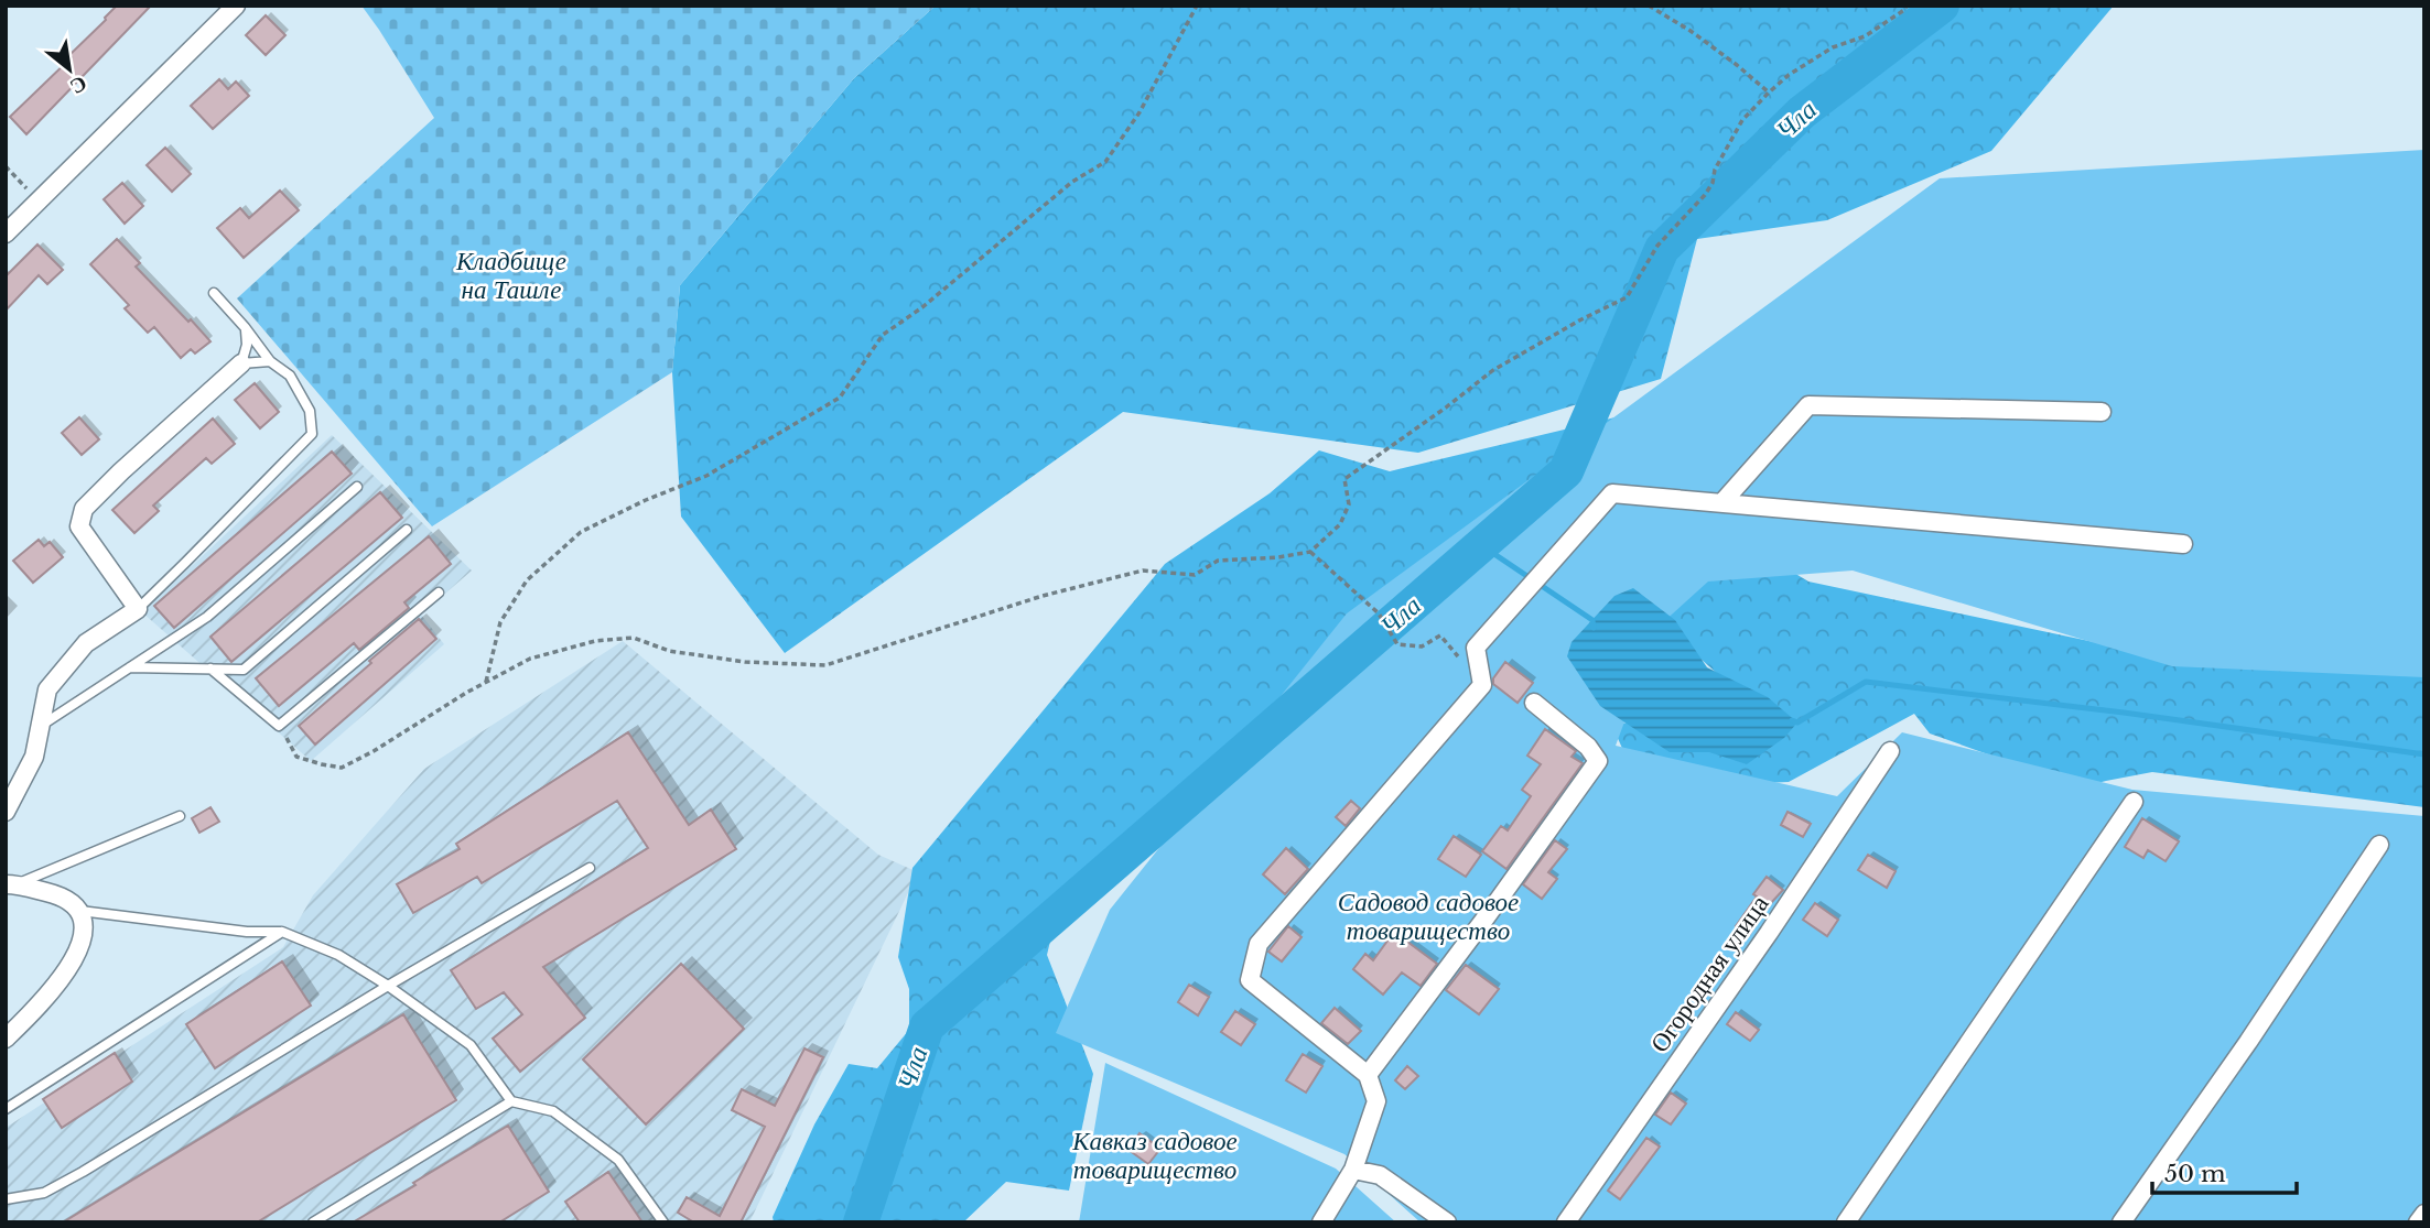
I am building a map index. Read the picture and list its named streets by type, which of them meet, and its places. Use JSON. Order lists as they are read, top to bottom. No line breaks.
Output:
{"streets":{"street":["Огородная улица"]},"water":["Чла"],"parks":["Кладбище на Ташле","Садовод садовое товарищество","Кавказ садовое товарищество"],"scale_bar":"50 m","north":"bottom right"}
